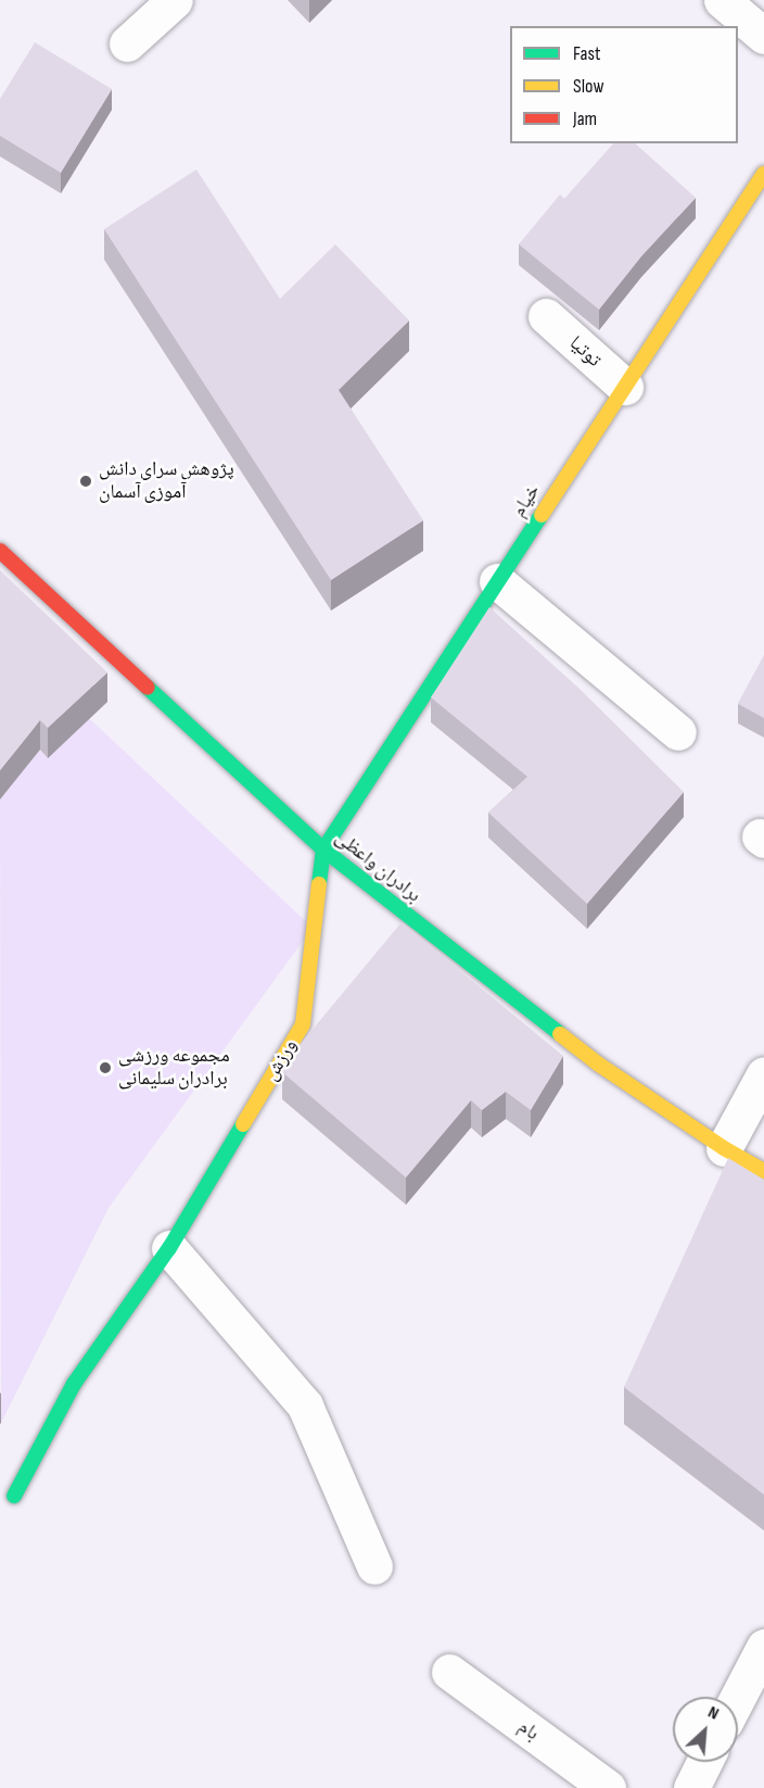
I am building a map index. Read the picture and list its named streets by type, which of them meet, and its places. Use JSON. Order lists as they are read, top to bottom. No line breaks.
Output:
{"streets":{"street":["توتیا","خیام","برادران واعظی","ورزش","بام"]},"crossings":[["توتیا","خیام"],["خیام","برادران واعظی"],["خیام","ورزش"],["برادران واعظی","ورزش"]],"places":["پژوهش سرای دانش آموزی آسمان","مجموعه ورزشی برادران سلیمانی"],"legend":["Fast","Slow","Jam"],"north":"top right"}
